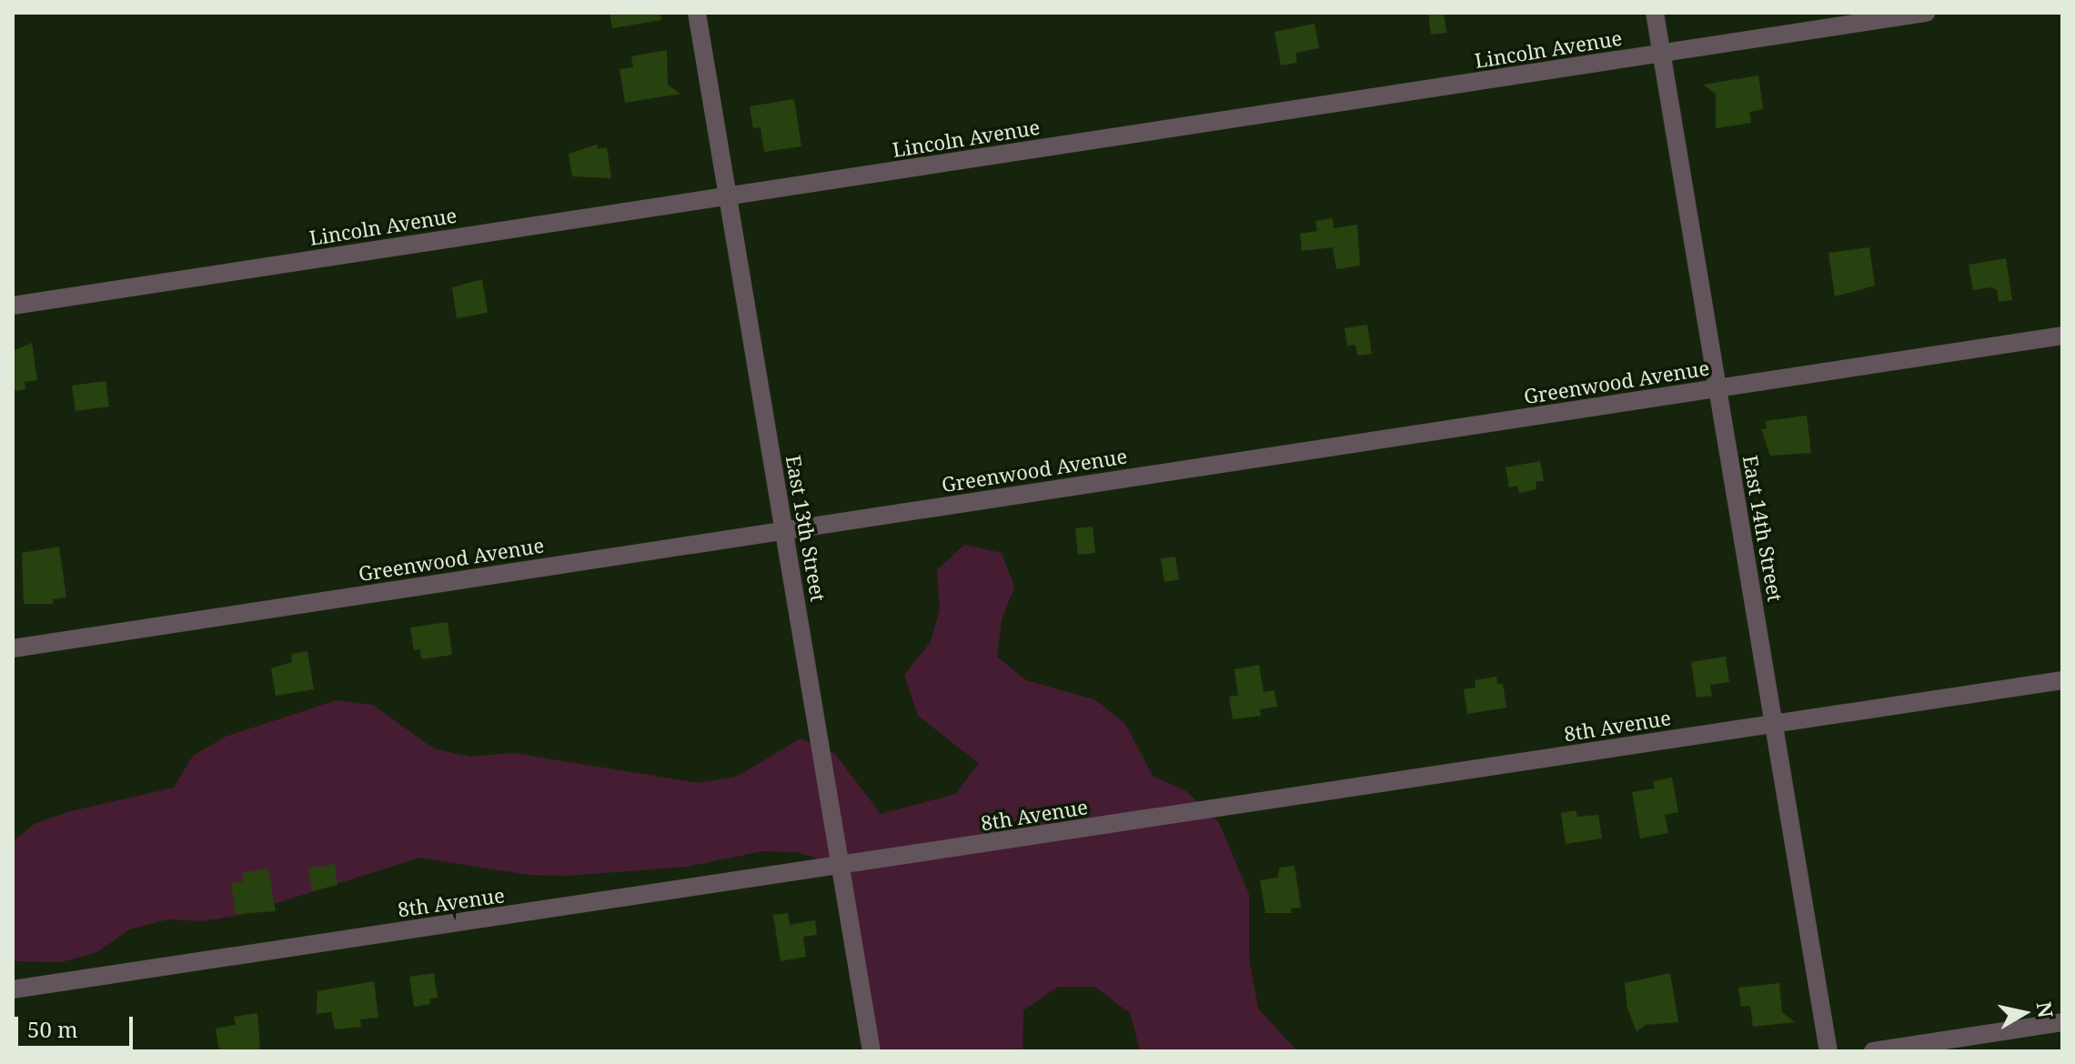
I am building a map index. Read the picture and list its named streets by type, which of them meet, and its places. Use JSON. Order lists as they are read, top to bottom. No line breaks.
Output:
{"streets":{"street":["Lincoln Avenue","Greenwood Avenue","East 13th Street","East 14th Street","8th Avenue"]},"crossings":[["Lincoln Avenue","East 13th Street"],["Lincoln Avenue","East 14th Street"],["Greenwood Avenue","East 13th Street"],["Greenwood Avenue","East 14th Street"],["East 13th Street","8th Avenue"],["East 14th Street","8th Avenue"]],"scale_bar":"50 m","north":"right"}
